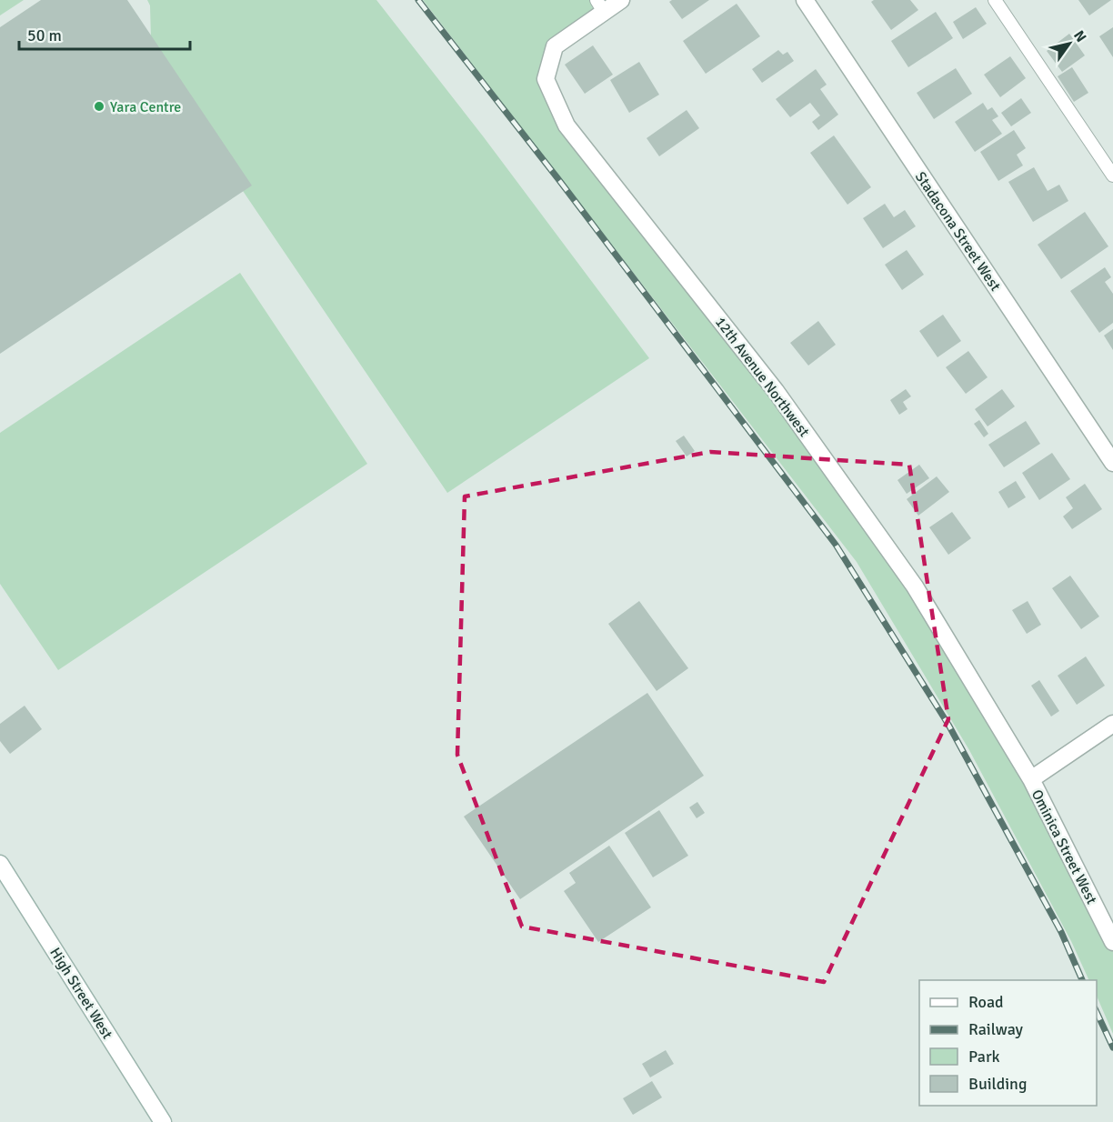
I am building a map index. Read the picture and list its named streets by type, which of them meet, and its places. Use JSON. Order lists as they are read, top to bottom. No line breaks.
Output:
{"streets":{"street":["Stadacona Street West","12th Avenue Northwest","Ominica Street West","High Street West"]},"crossings":[["12th Avenue Northwest","Ominica Street West"]],"places":["Yara Centre"],"legend":["Road","Railway","Park","Building"],"scale_bar":"50 m","north":"top right"}
